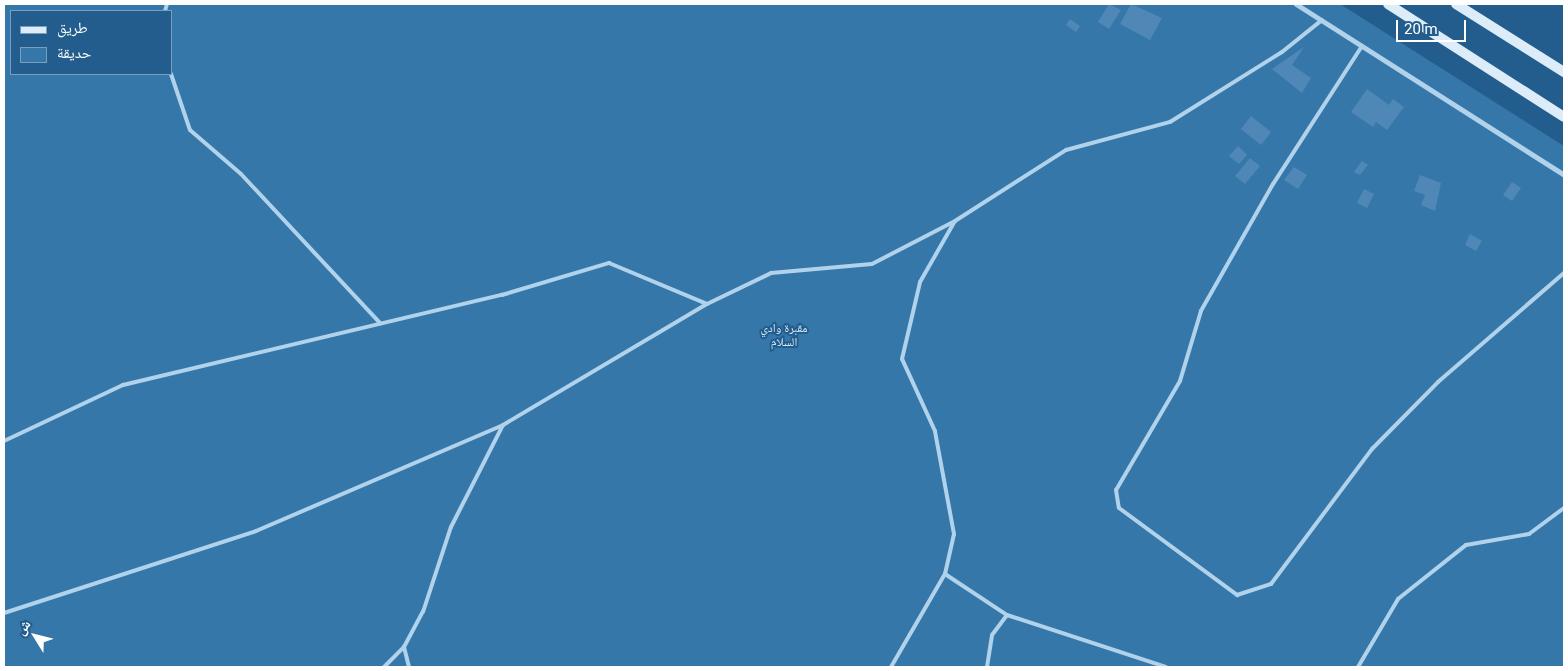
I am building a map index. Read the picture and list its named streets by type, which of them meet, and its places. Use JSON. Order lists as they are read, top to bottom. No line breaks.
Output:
{"parks":["مقبرة وادي السلام"],"legend":["طريق","حديقة"],"scale_bar":"20 m","north":"top left"}
